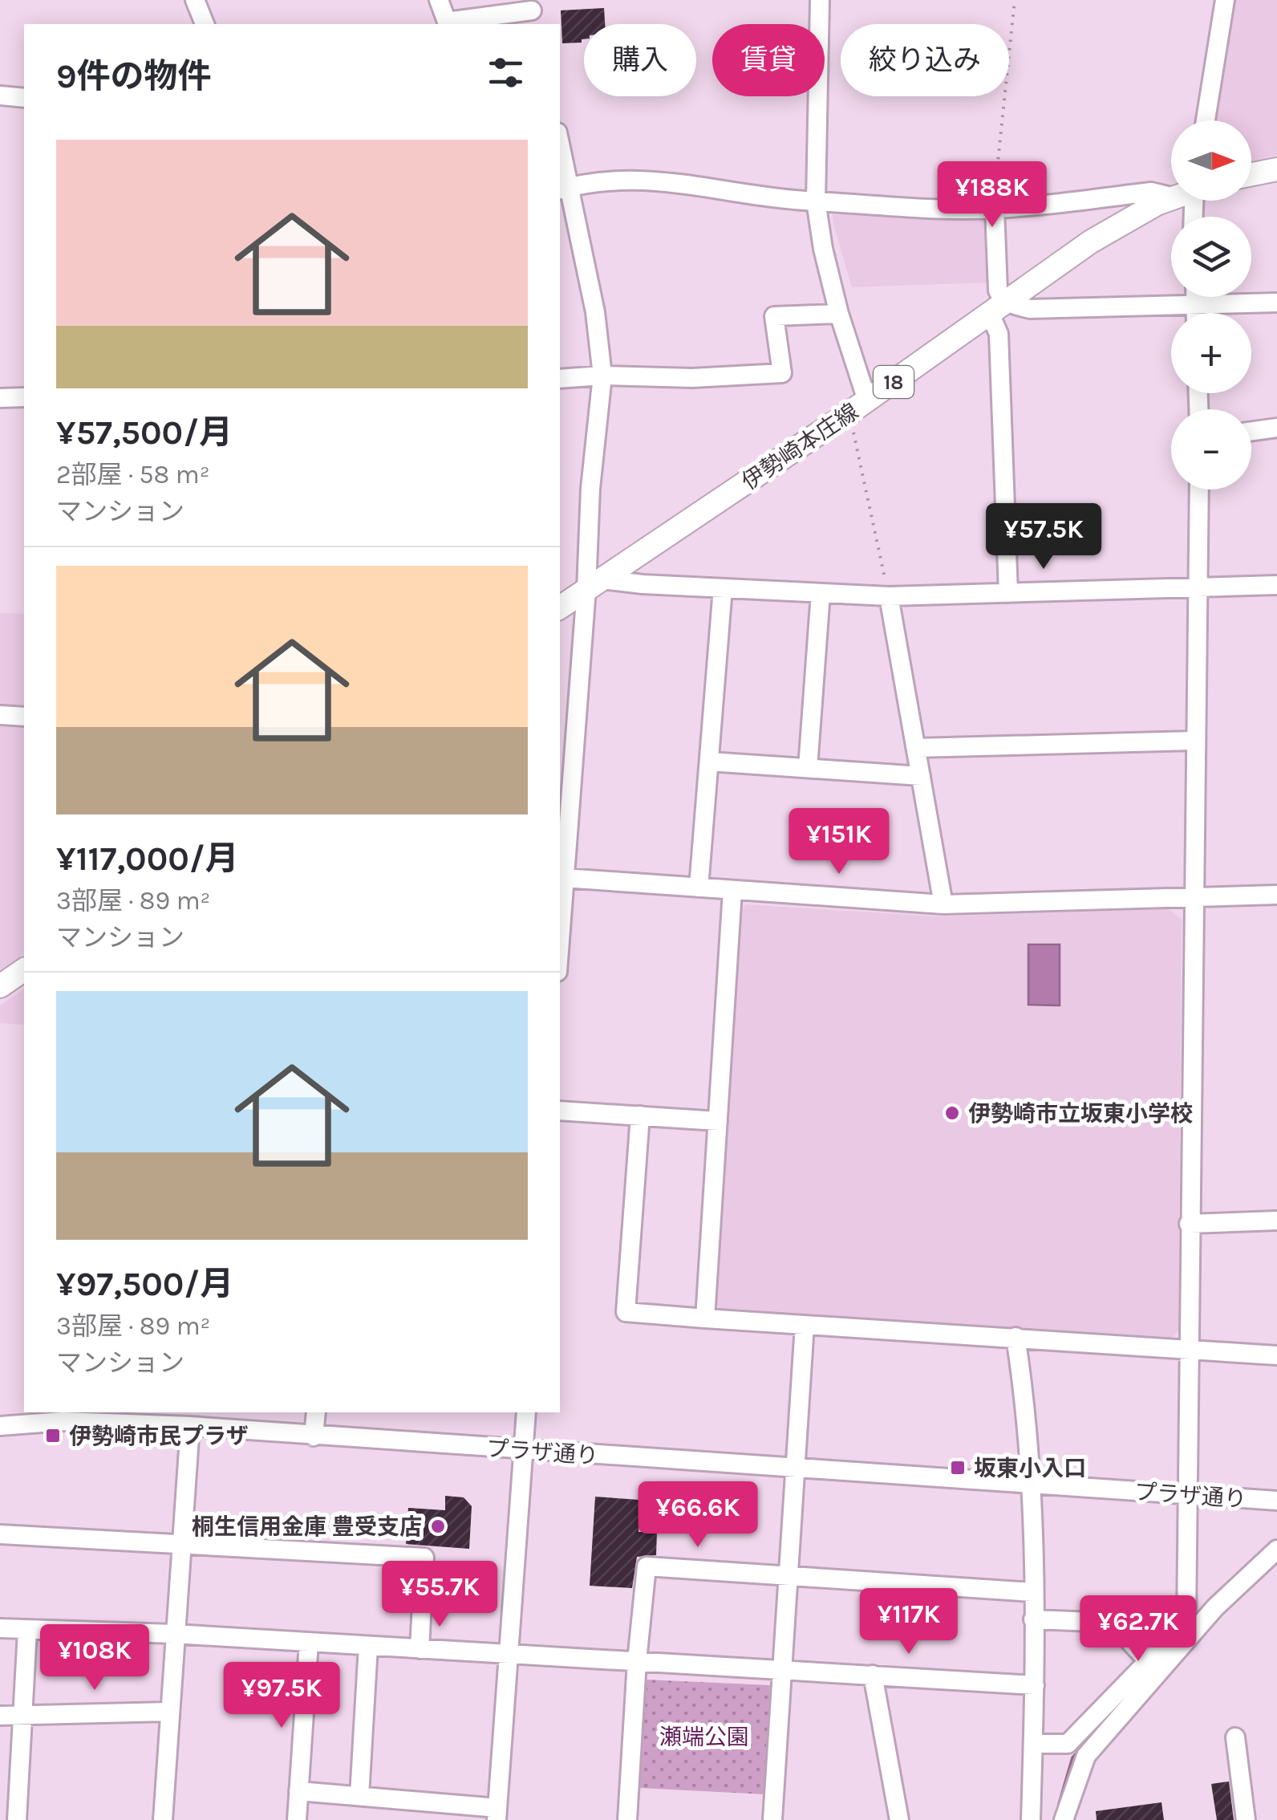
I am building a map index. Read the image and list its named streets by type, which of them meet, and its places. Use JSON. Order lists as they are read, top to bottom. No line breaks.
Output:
{"streets":{"main road":["18","伊勢崎本庄線"],"street":["プラザ通り"]},"parks":["瀬端公園"],"places":{"other":["伊勢崎市立坂東小学校","桐生信用金庫 豊受支店"],"transit":["伊勢崎市民プラザ","坂東小入口"]},"north":"right","page":{"chip":["購入","賃貸","絞り込み"],"heading":"9件の物件","map_buttons":["+","−"],"list":[{"name":"¥57,500/月","note":"2部屋 · 58 m² · マンション"},{"name":"¥117,000/月","note":"3部屋 · 89 m² · マンション"},{"name":"¥97,500/月","note":"3部屋 · 89 m² · マンション"}],"price":["¥188K","¥57.5K","¥151K","¥66.6K","¥55.7K","¥117K","¥62.7K","¥108K","¥97.5K"]}}
